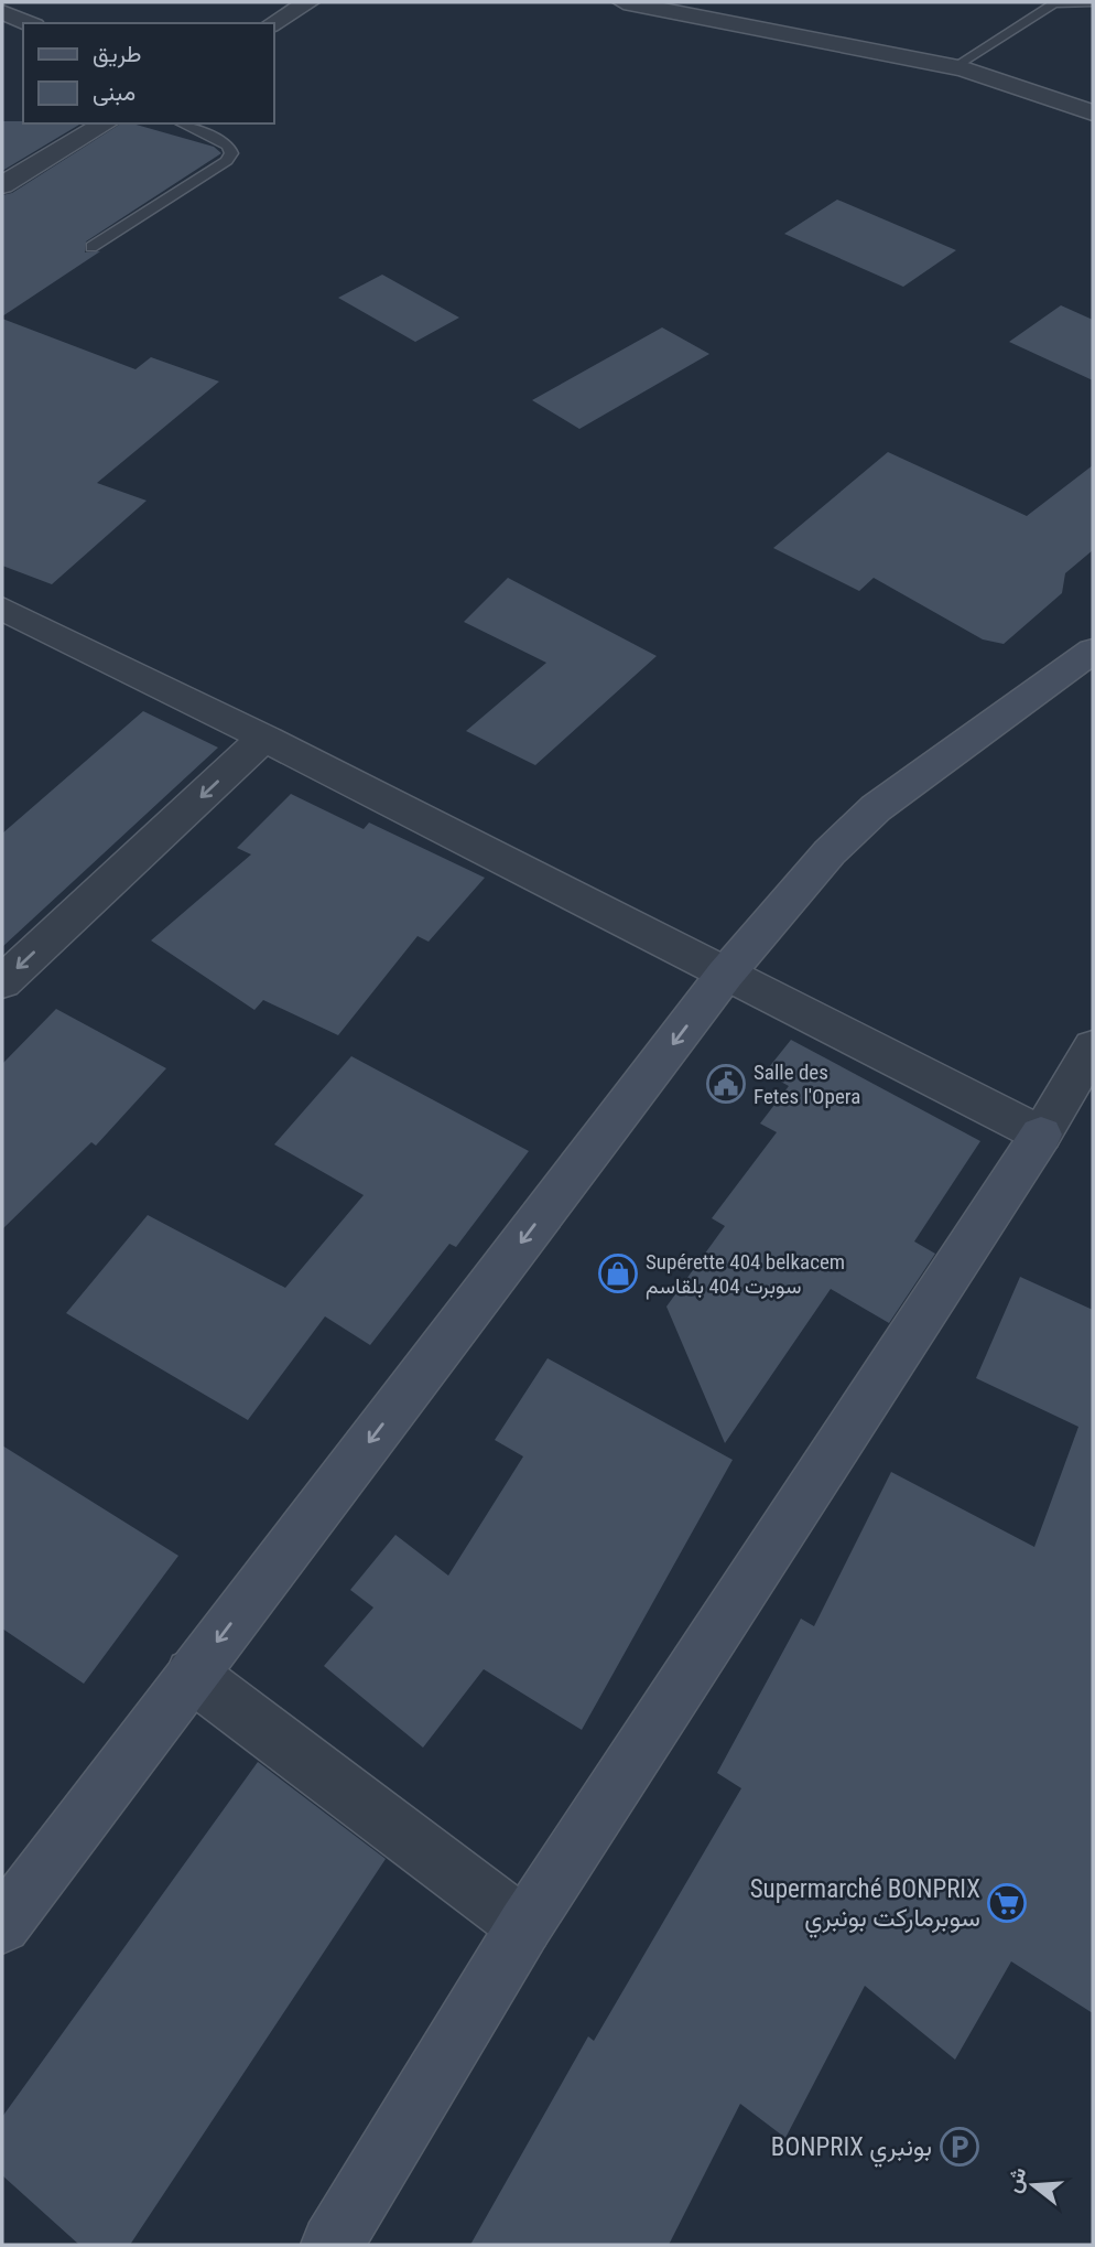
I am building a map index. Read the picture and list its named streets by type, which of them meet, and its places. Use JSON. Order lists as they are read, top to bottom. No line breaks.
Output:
{"places":{"public building":["Salle des Fetes l'Opera"],"shop":["Supérette 404 belkacem سوبرت 404 بلقاسم"],"supermarket":["Supermarché BONPRIX سوبرماركت بونبري"],"parking":["BONPRIX بونبري"]},"legend":["طريق","مبنى"],"north":"left"}
